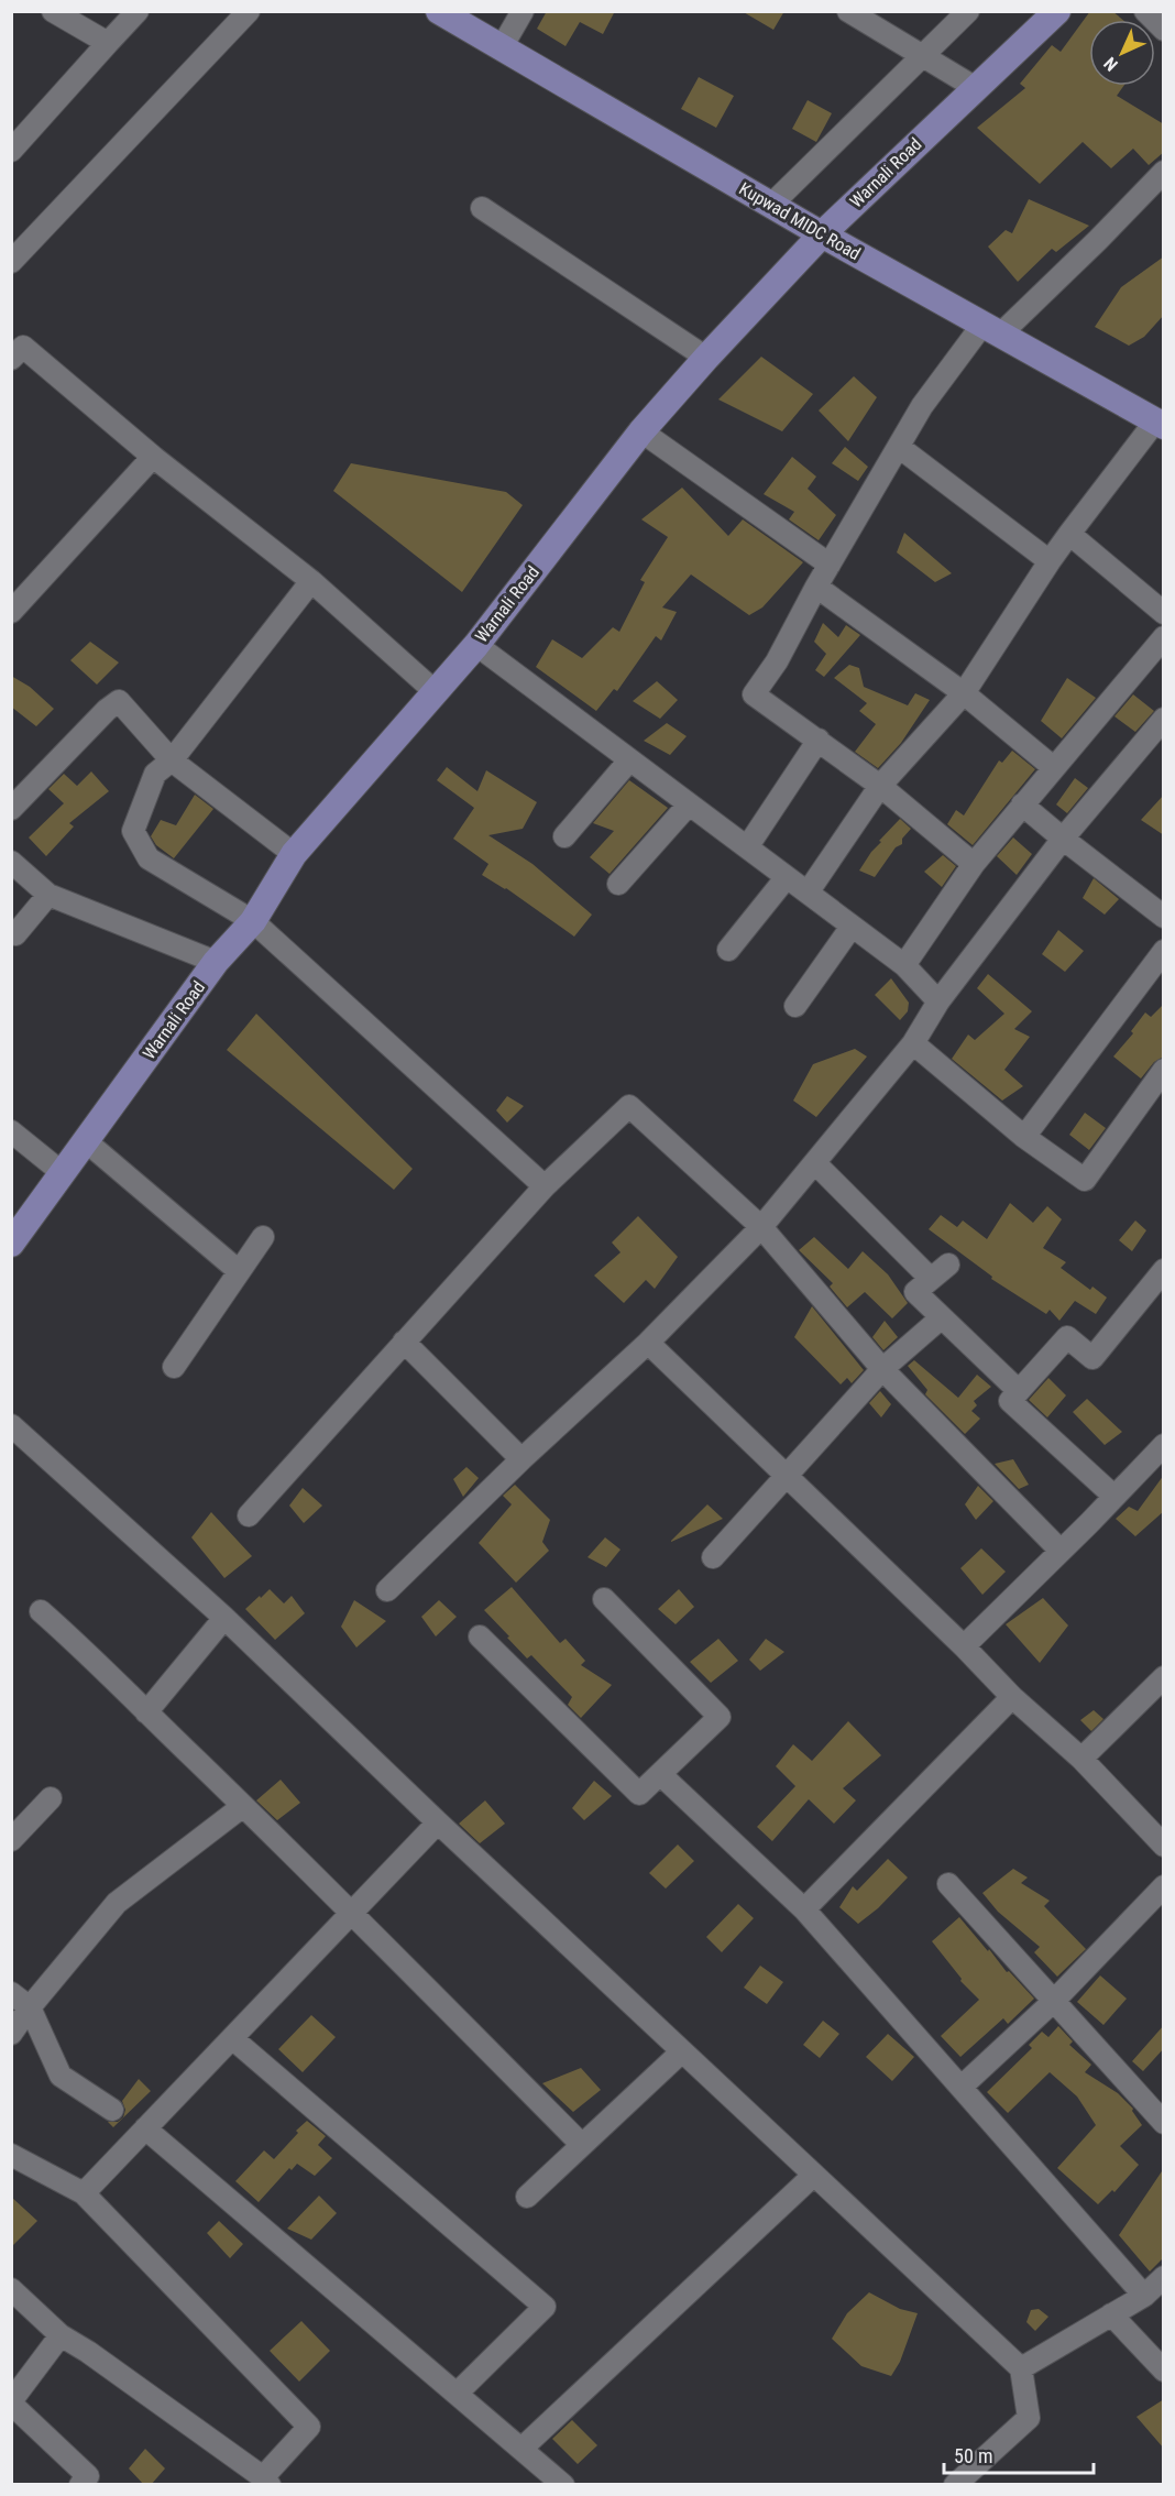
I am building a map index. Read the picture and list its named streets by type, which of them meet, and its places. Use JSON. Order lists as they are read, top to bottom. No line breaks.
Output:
{"streets":{"main road":["Warnali Road","Kupwad MIDC Road"]},"crossings":[["Warnali Road","Kupwad MIDC Road"]],"scale_bar":"50 m","north":"bottom left"}
